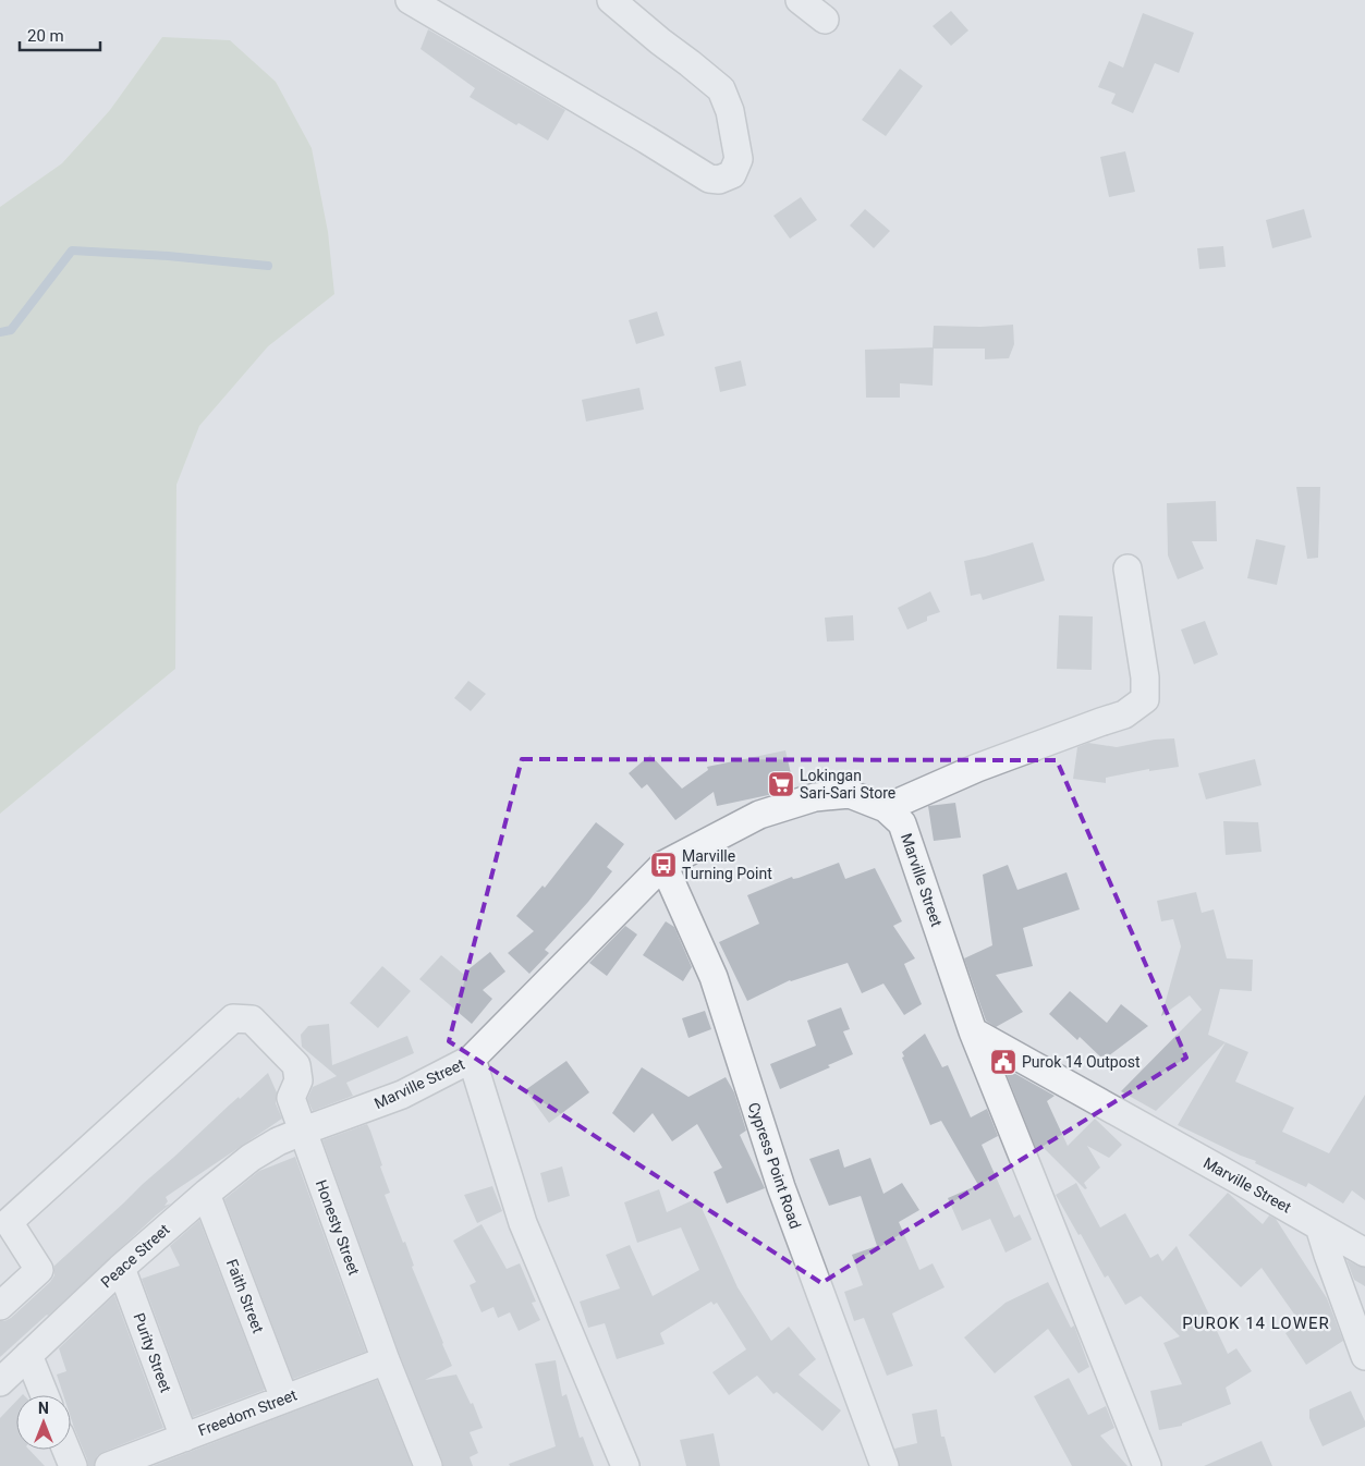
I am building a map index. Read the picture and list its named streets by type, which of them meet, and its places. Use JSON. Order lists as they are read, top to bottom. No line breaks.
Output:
{"streets":{"street":["Marville Street","Cypress Point Road","Honesty Street","Peace Street","Faith Street","Purity Street","Freedom Street"]},"crossings":[["Marville Street","Cypress Point Road"],["Marville Street","Honesty Street"],["Marville Street","Peace Street"],["Honesty Street","Freedom Street"],["Peace Street","Faith Street"],["Peace Street","Purity Street"],["Faith Street","Freedom Street"],["Purity Street","Freedom Street"]],"districts":["PUROK 14 LOWER"],"places":{"supermarket":["Lokingan Sari-Sari Store"],"bus stop":["Marville Turning Point"],"public building":["Purok 14 Outpost"]},"scale_bar":"20 m","north":"top"}
